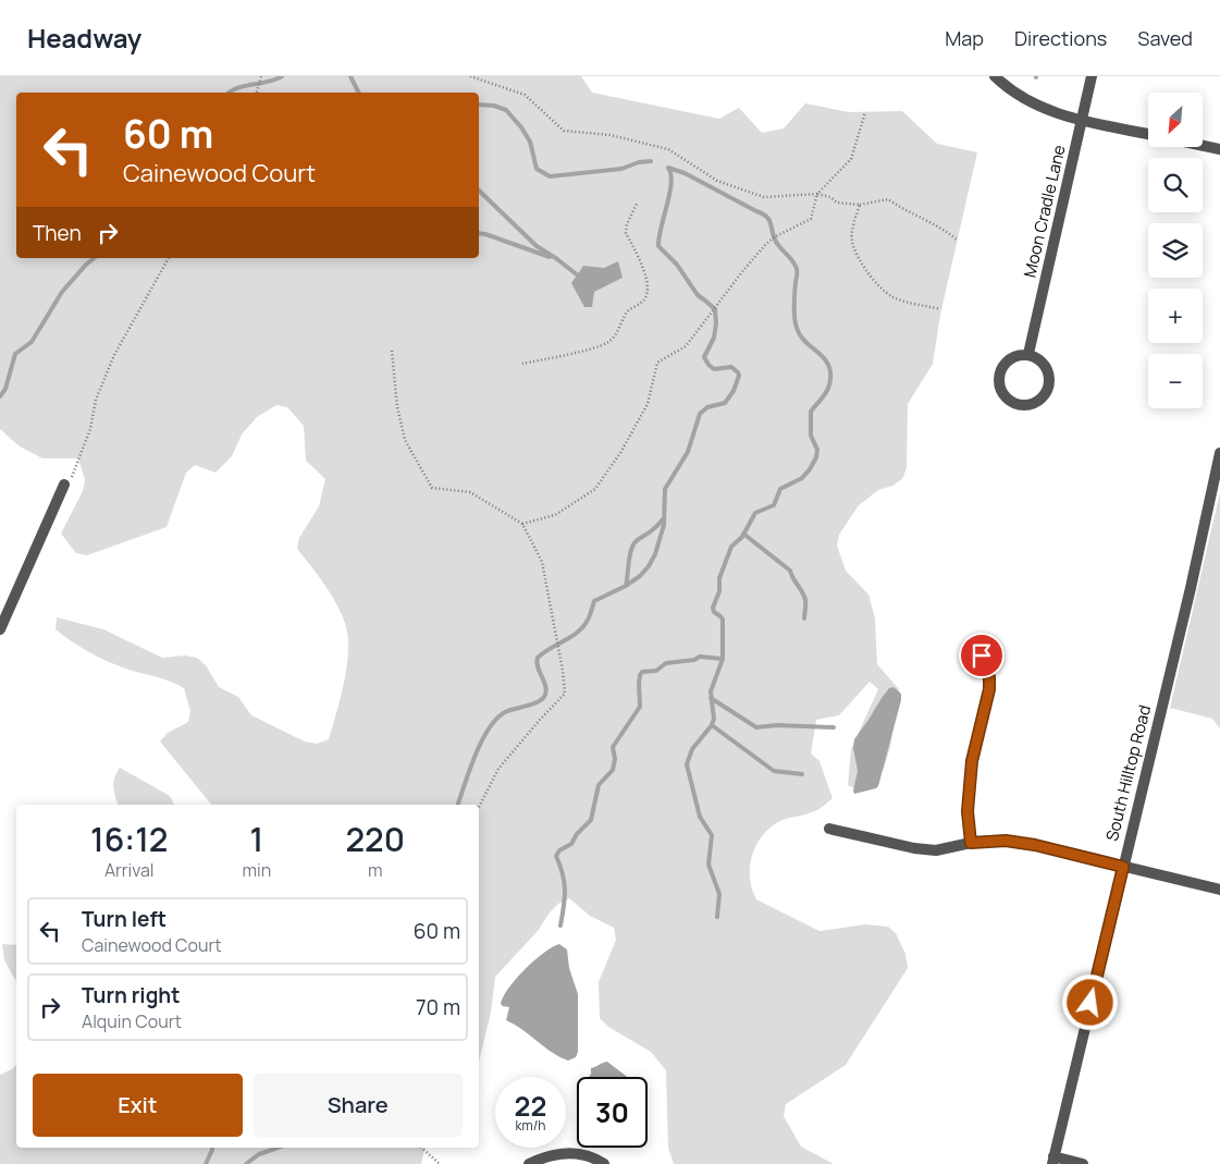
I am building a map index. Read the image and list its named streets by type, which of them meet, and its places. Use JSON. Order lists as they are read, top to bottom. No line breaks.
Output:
{"streets":{"street":["Moon Cradle Lane","South Hilltop Road"]},"north":"bottom left","page":{"header":"Headway","nav":["Map","Directions","Saved"],"map_buttons":["+","−"],"turn":["60 m","Cainewood Court"],"then":"Then","eta":["16:12","Arrival","1","min","220","m"],"list":[{"name":"Turn left","note":"Cainewood Court","value":"60 m"},{"name":"Turn right","note":"Alquin Court","value":"70 m"}],"buttons":["Exit","Share"],"speed":"22 km/h","limit":"30"}}
